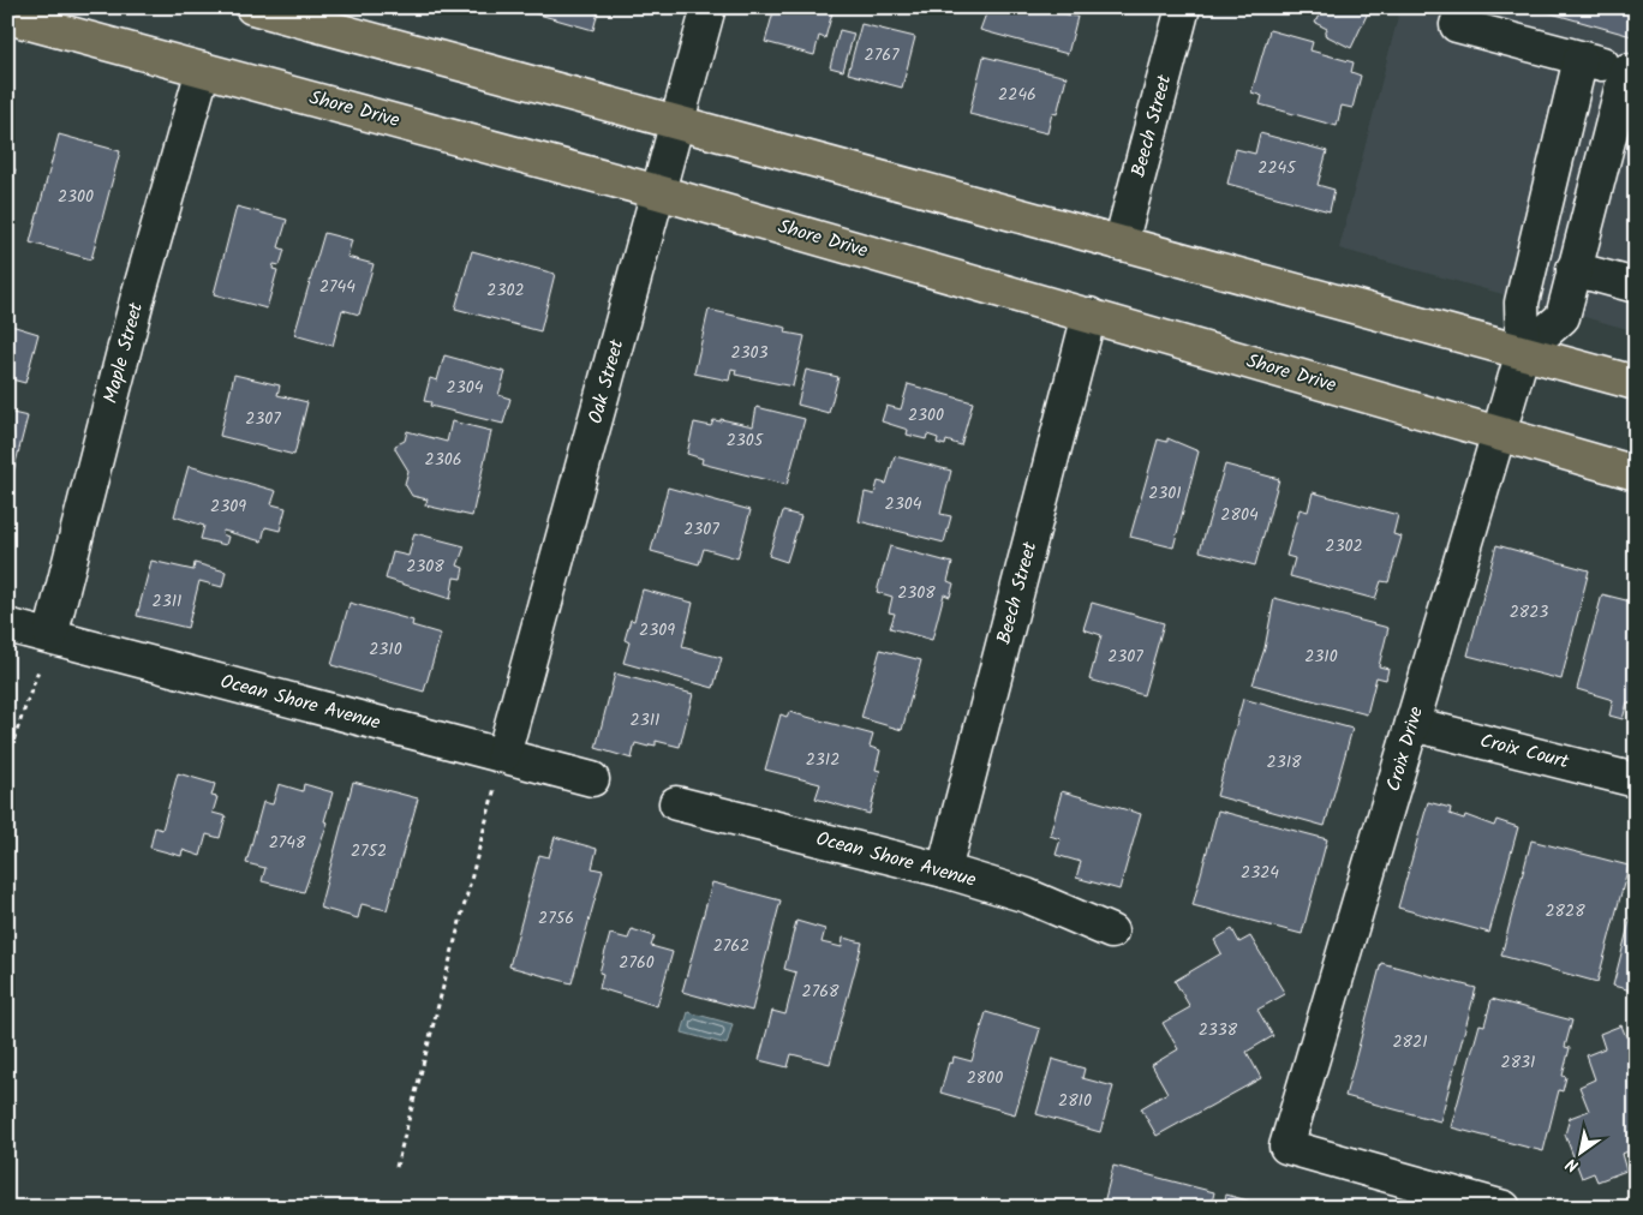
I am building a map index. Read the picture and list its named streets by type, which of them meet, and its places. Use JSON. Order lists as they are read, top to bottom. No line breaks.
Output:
{"streets":{"highway":["Shore Drive"],"street":["Beech Street","Maple Street","Oak Street","Ocean Shore Avenue","Croix Drive","Croix Court"]},"crossings":[["Shore Drive","Beech Street"],["Shore Drive","Maple Street"],["Shore Drive","Oak Street"],["Shore Drive","Croix Drive"],["Beech Street","Ocean Shore Avenue"],["Maple Street","Ocean Shore Avenue"],["Oak Street","Ocean Shore Avenue"],["Croix Drive","Croix Court"]],"house_numbers":["2767","2246","2245","2300","2744","2302","2303","2304","2300","2307","2305","2306","2301","2304","2309","2804","2307","2302","2308","2308","2311","2823","2309","2310","2307","2310","2311","2312","2318","2748","2752","2324","2828","2756","2762","2760","2768","2338","2821","2831","2800","2810"],"north":"bottom left"}
